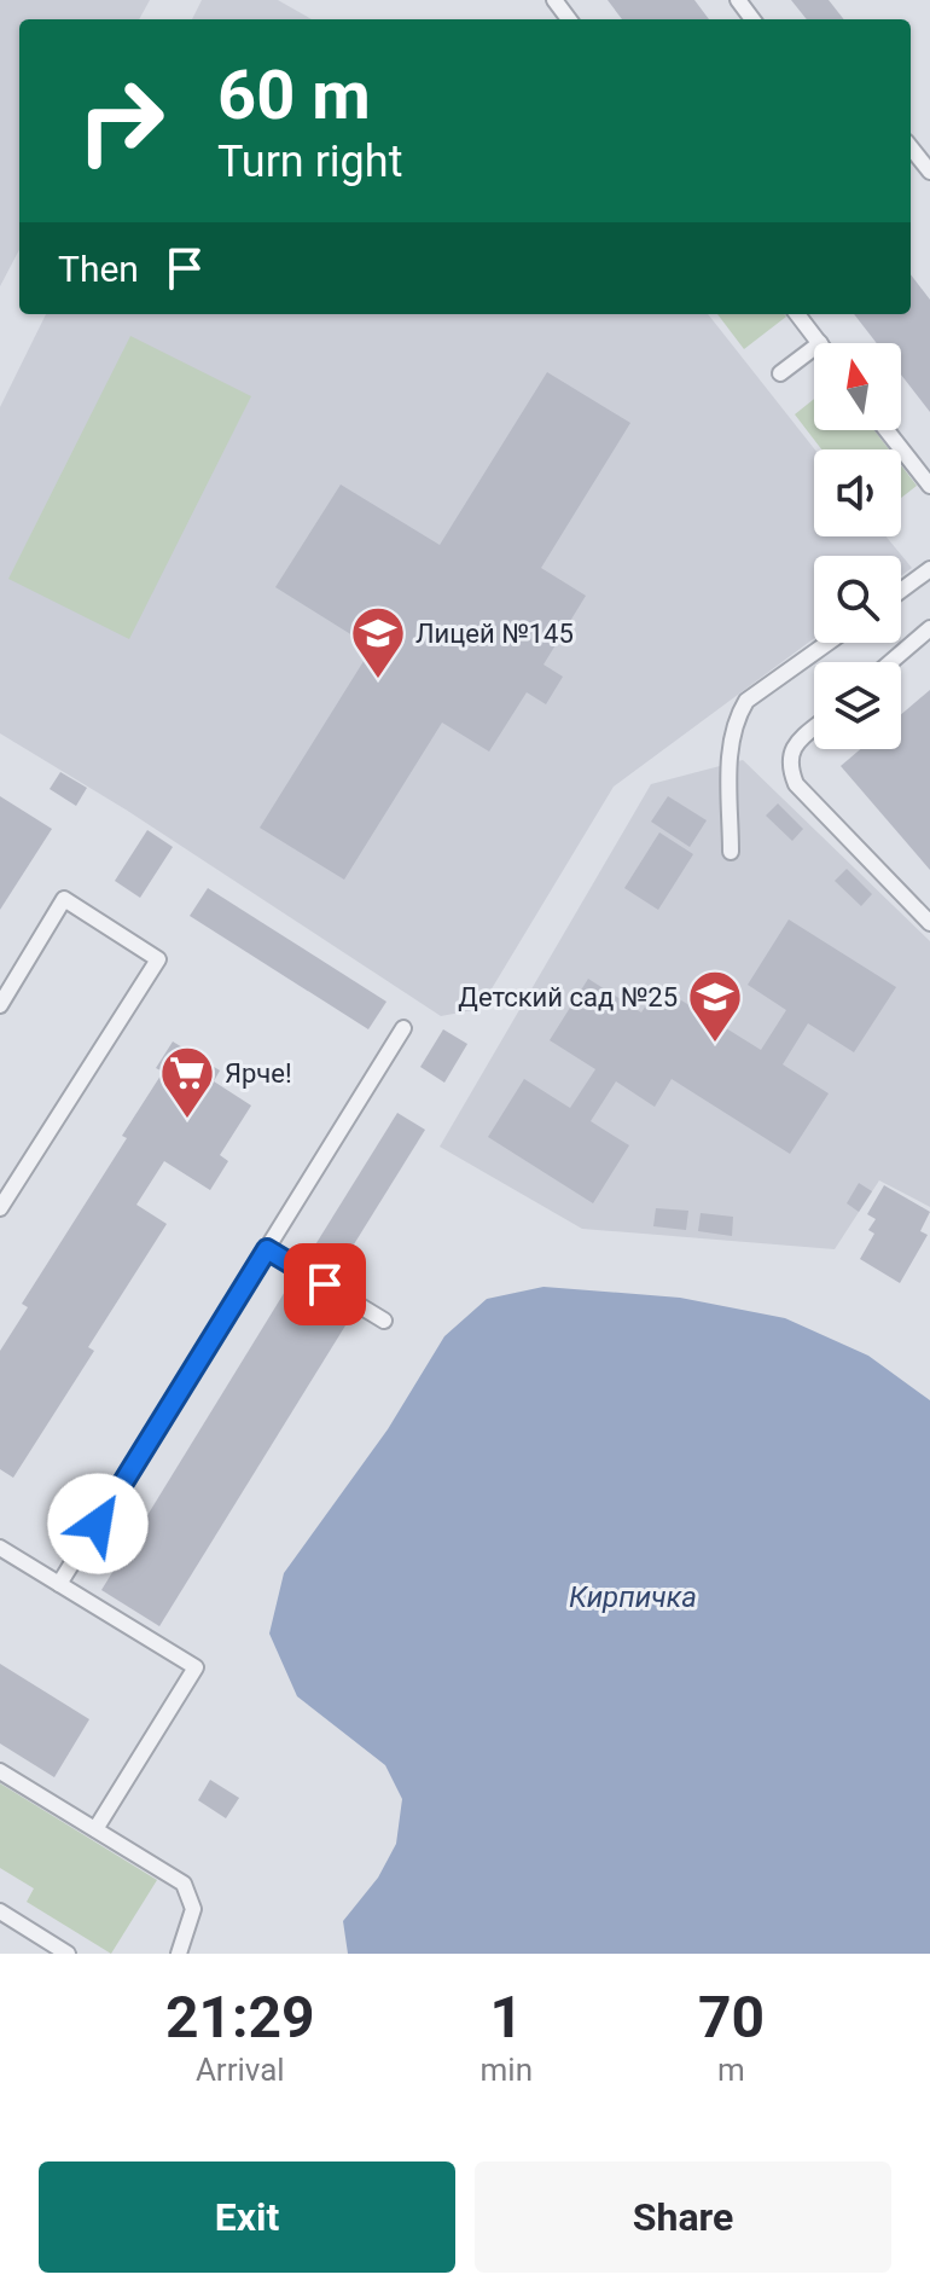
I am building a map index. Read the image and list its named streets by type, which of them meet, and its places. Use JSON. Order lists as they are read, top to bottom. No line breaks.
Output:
{"water":["Кирпичка"],"places":{"school or university":["Лицей №145","Детский сад №25"],"supermarket":["Ярче!"]},"north":"top","page":{"turn":["60 m","Turn right"],"then":"Then","eta":["21:29","Arrival","1","min","70","m"],"buttons":["Exit","Share"]}}
